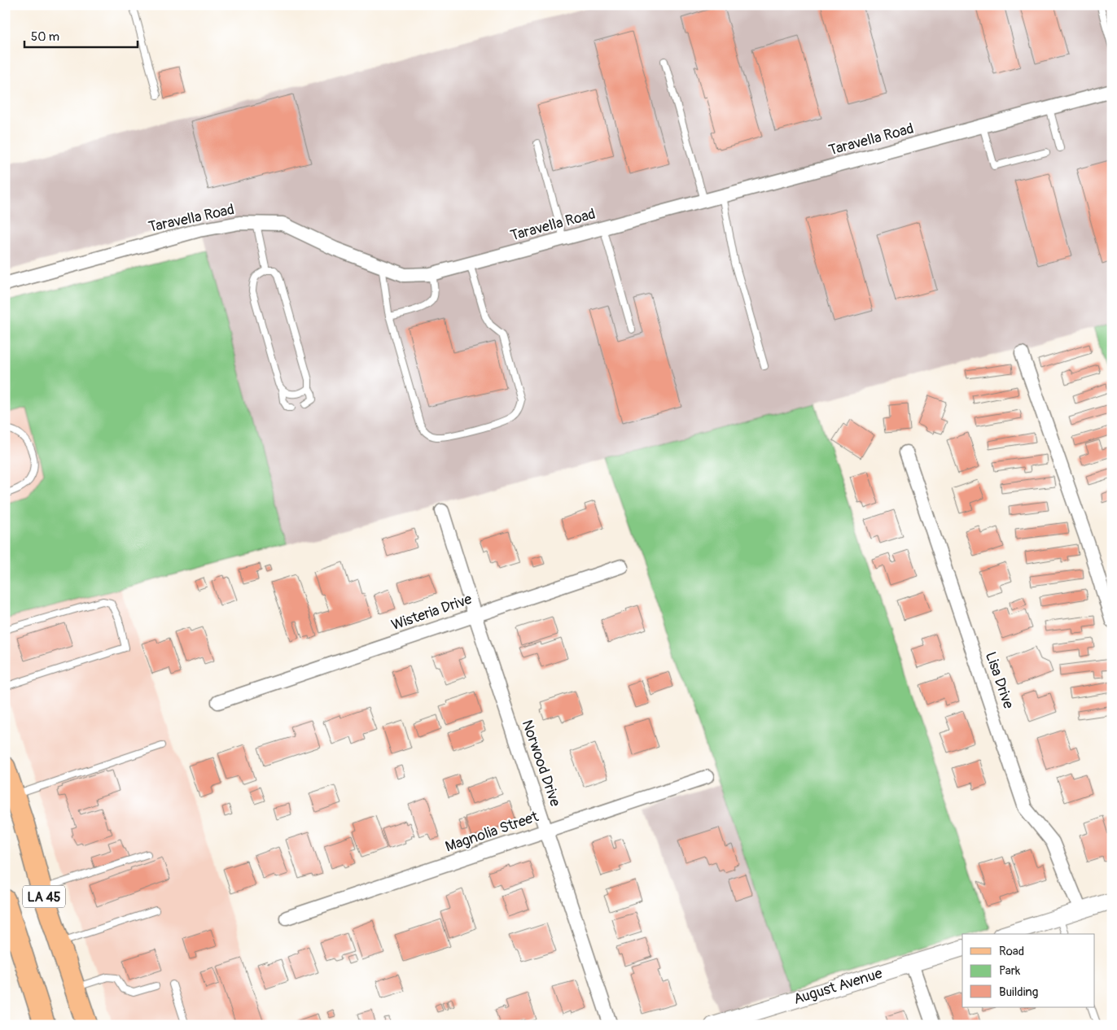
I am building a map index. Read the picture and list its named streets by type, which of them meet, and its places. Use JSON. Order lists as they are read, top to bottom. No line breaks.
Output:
{"streets":{"main road":["LA 45"],"street":["Taravella Road","Wisteria Drive","Lisa Drive","Norwood Drive","Magnolia Street","August Avenue"]},"crossings":[["Wisteria Drive","Norwood Drive"],["Norwood Drive","Magnolia Street"]],"legend":["Road","Park","Building"],"scale_bar":"50 m"}
